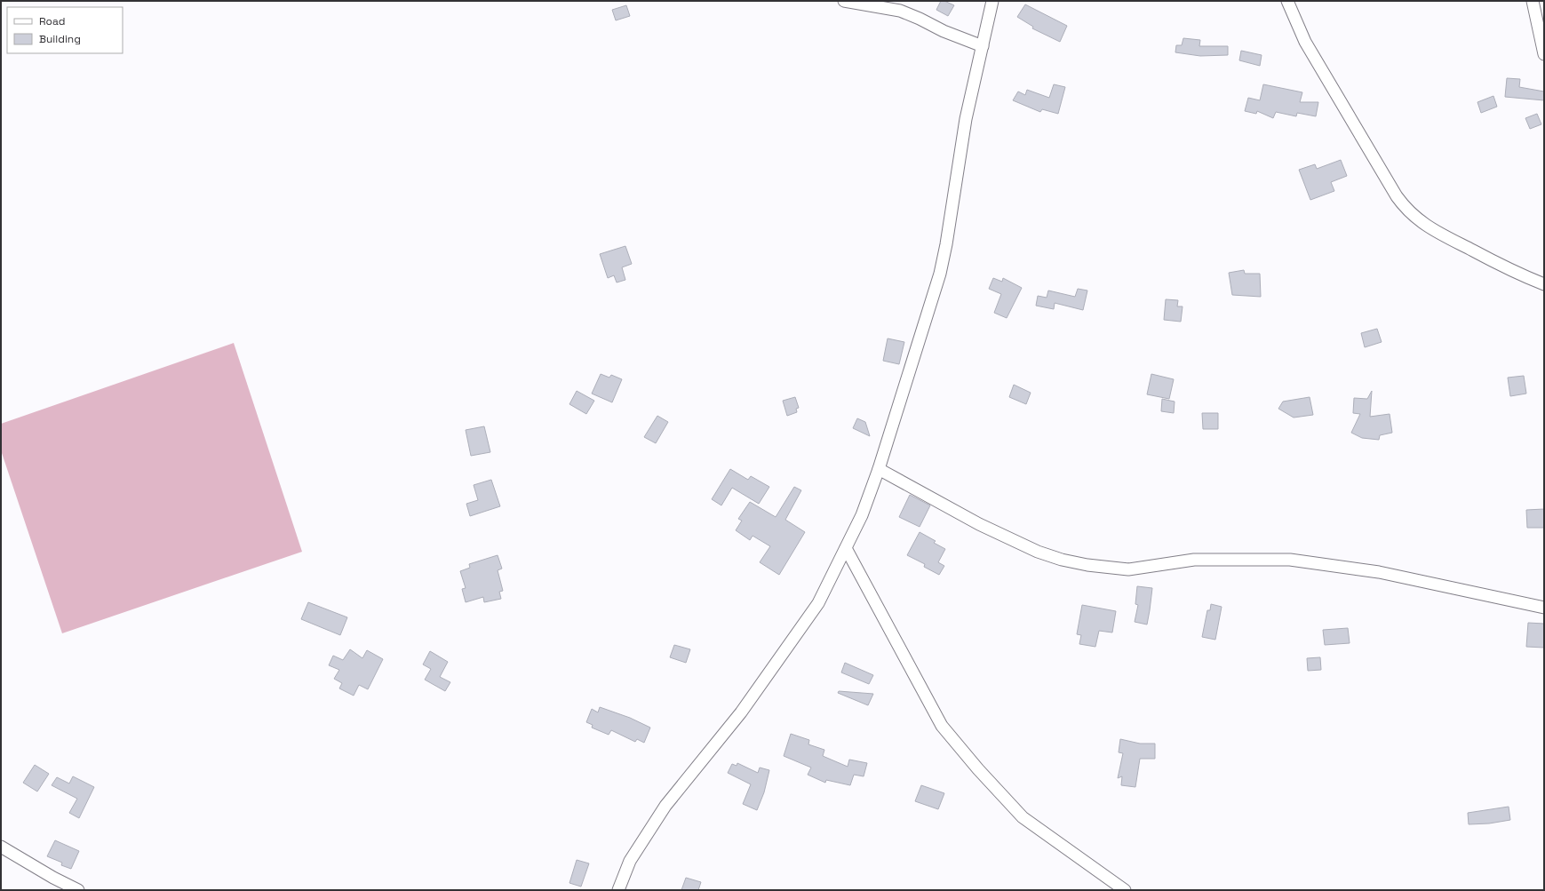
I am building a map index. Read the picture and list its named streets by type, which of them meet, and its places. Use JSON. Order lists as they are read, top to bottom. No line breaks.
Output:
{"legend":["Road","Building"]}
